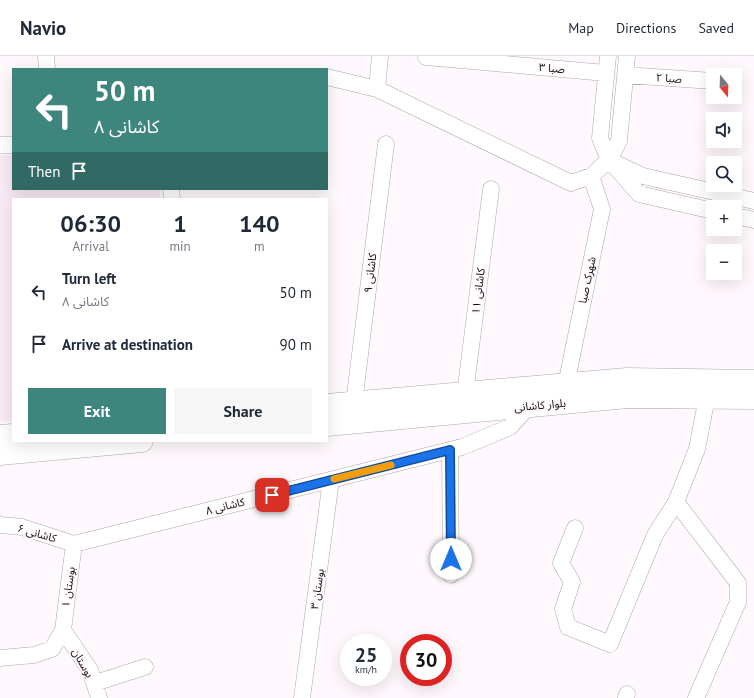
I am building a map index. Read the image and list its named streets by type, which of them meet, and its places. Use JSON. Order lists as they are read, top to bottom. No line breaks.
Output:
{"streets":{"main road":["بلوار کاشانی"],"street":["صبا ۳","صبا ۲","کاشانی ۹","شهرک صبا","کاشانی ۱۱","کاشانی ۸","کاشانی ۶","بوستان ۱","بوستان ۳","بوستان"]},"crossings":[["کاشانی ۹","بلوار کاشانی"],["شهرک صبا","بلوار کاشانی"],["کاشانی ۱۱","بلوار کاشانی"],["بلوار کاشانی","کاشانی ۸"],["کاشانی ۸","کاشانی ۶"],["کاشانی ۸","بوستان ۱"],["کاشانی ۸","بوستان ۳"],["کاشانی ۶","بوستان ۱"],["بوستان ۱","بوستان"]],"north":"bottom","page":{"header":"Navio","nav":["Map","Directions","Saved"],"map_buttons":["+","−"],"turn":["50 m","کاشانی ۸"],"then":"Then","eta":["06:30","Arrival","1","min","140","m"],"list":[{"name":"Turn left","note":"کاشانی ۸","value":"50 m"},{"name":"Arrive at destination","value":"90 m"}],"buttons":["Exit","Share"],"speed":"25 km/h","limit":"30"}}
